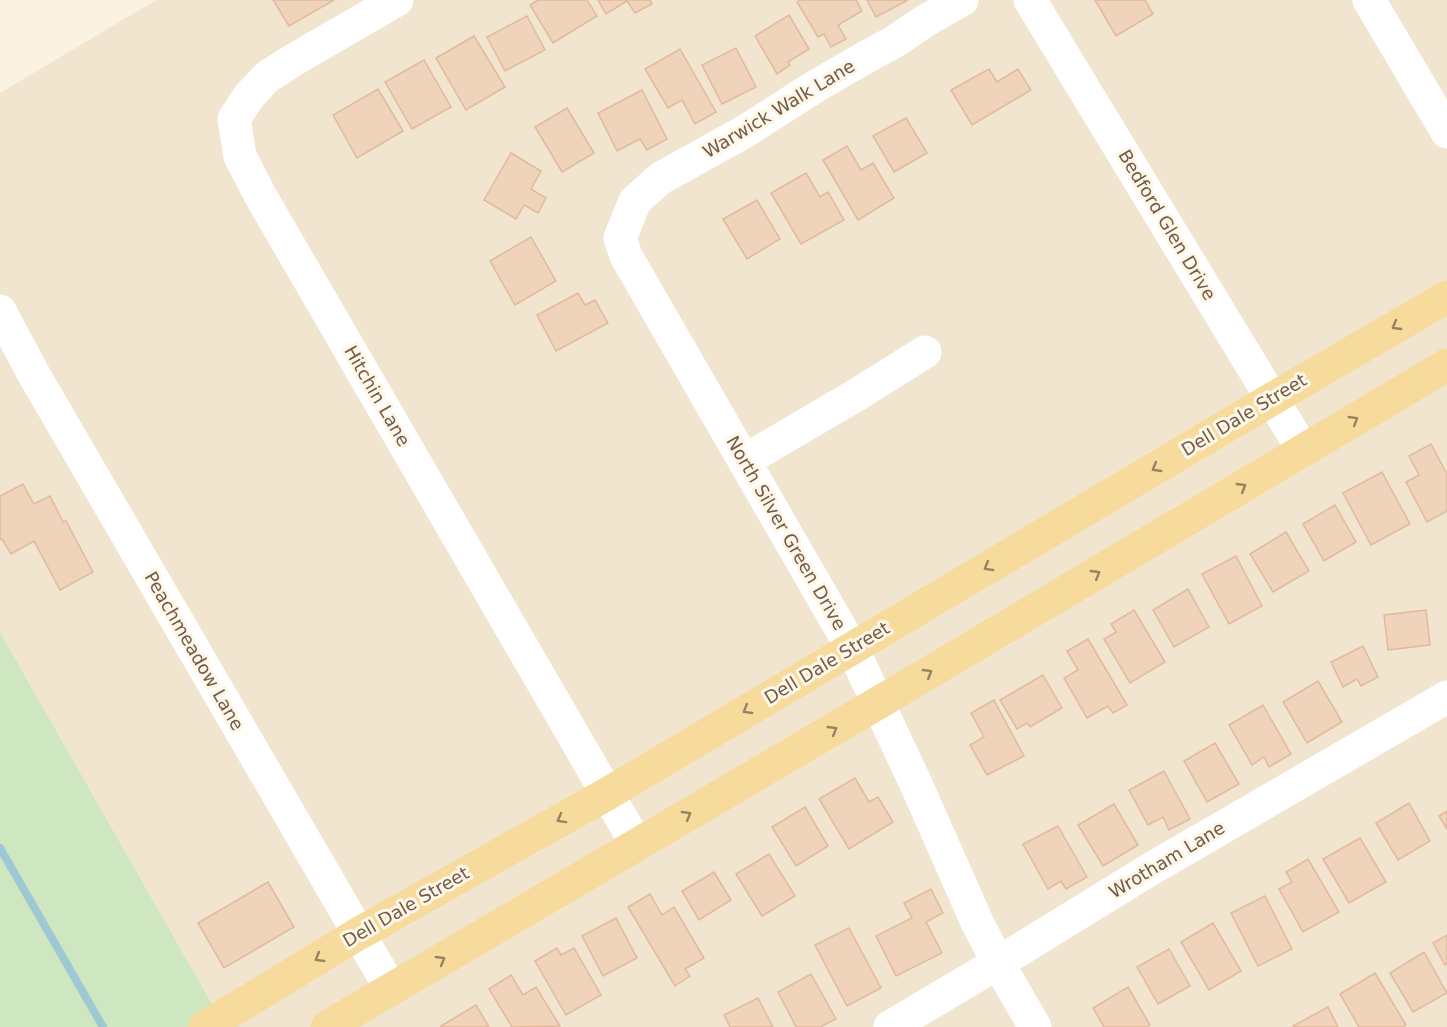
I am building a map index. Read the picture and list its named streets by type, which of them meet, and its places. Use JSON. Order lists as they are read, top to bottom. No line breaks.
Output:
{"streets":{"main road":["Dell Dale Street"],"street":["Warwick Walk Lane","Bedford Glen Drive","Hitchin Lane","North Silver Green Drive","Peachmeadow Lane","Wrotham Lane"]},"crossings":[["Warwick Walk Lane","North Silver Green Drive"],["Bedford Glen Drive","Dell Dale Street"],["Hitchin Lane","Dell Dale Street"],["Dell Dale Street","North Silver Green Drive"],["Dell Dale Street","Peachmeadow Lane"],["North Silver Green Drive","Wrotham Lane"]]}
